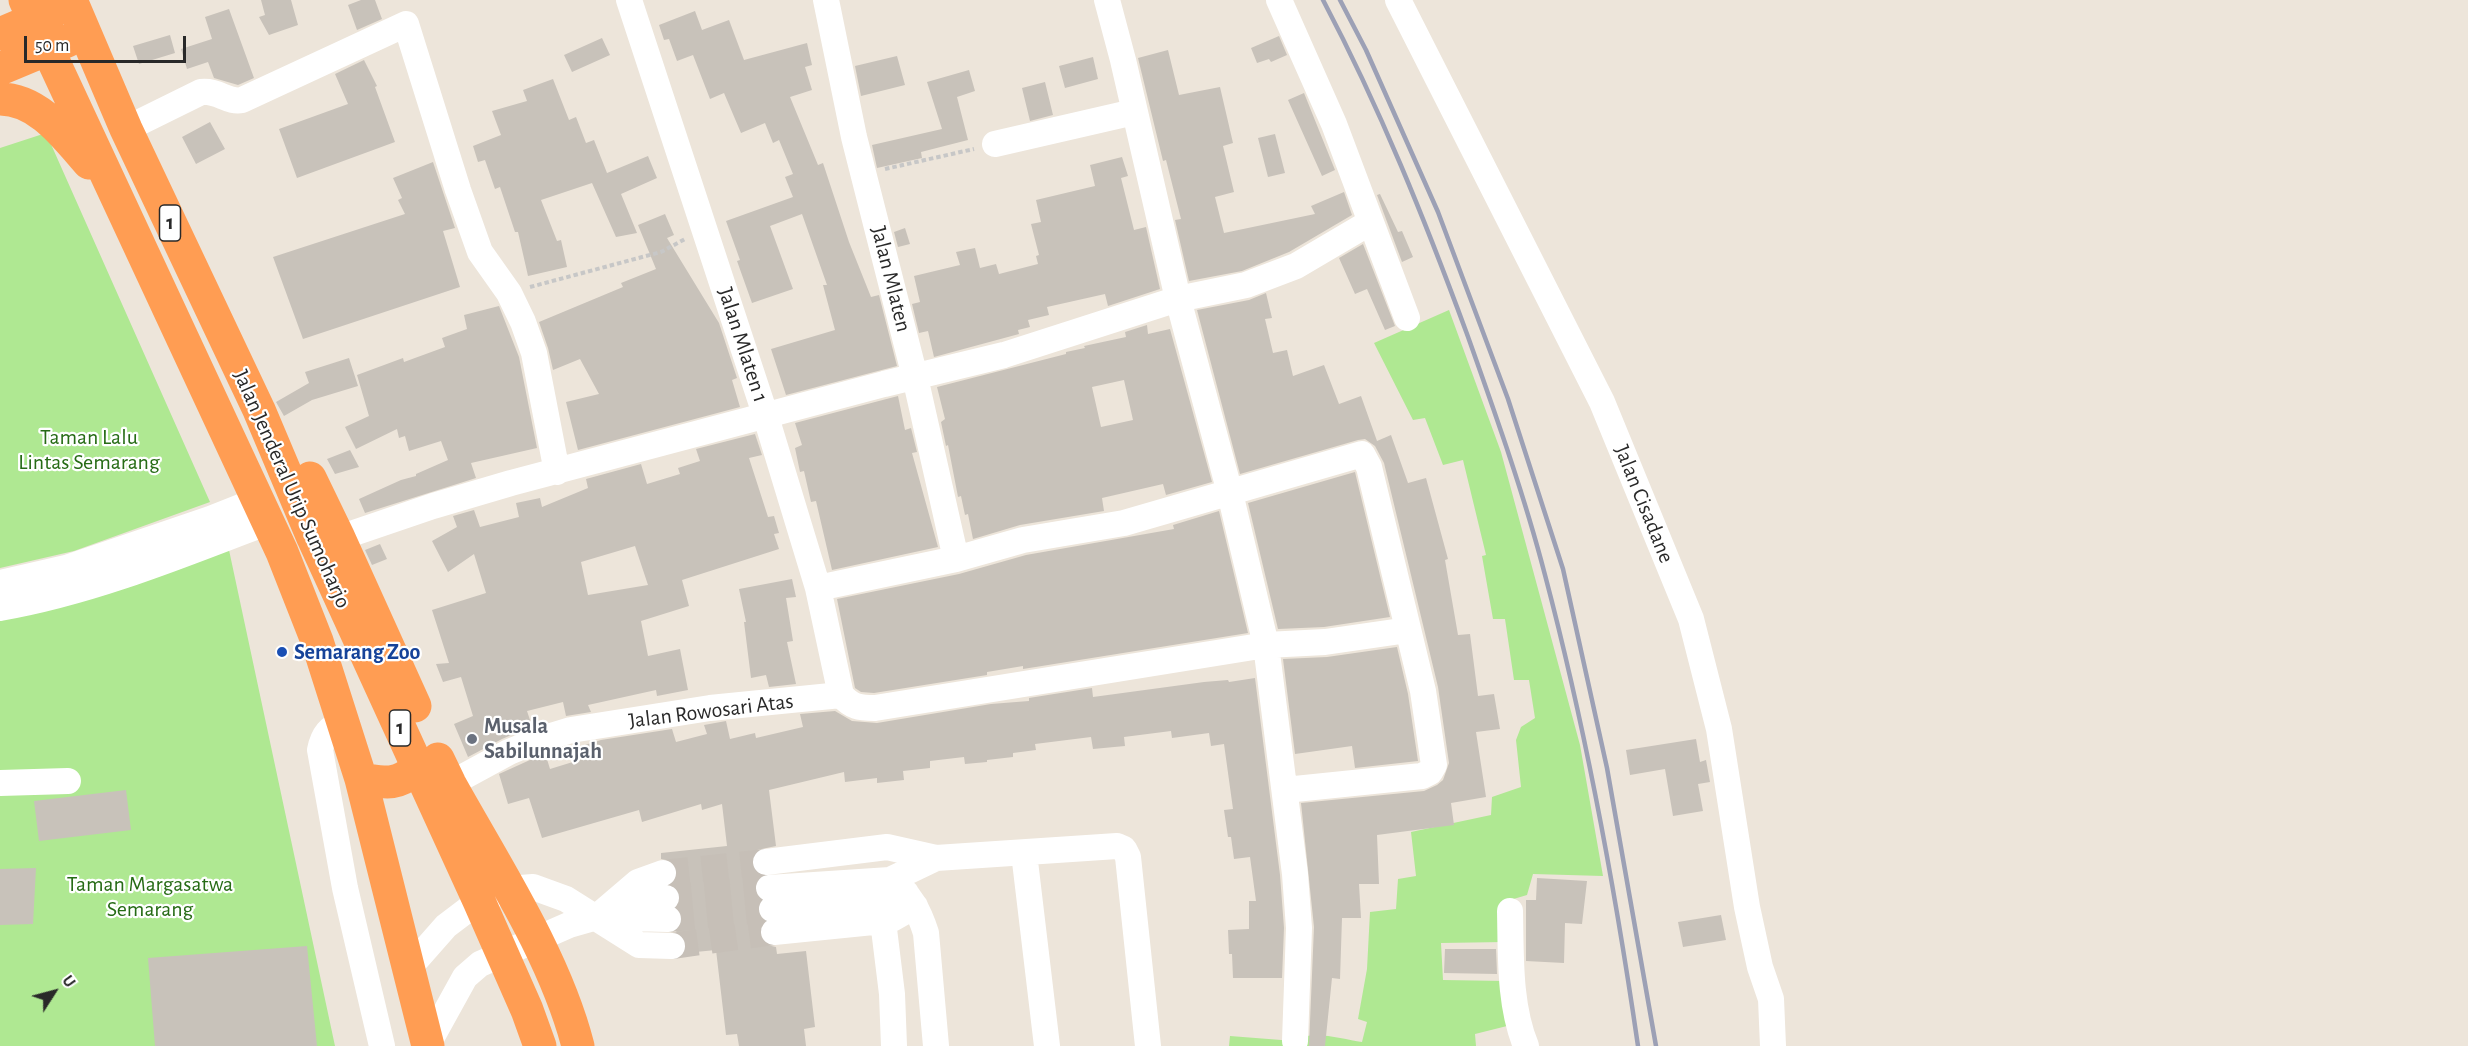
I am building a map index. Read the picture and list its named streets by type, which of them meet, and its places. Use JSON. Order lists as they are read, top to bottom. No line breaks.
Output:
{"streets":{"highway":["1","Jalan Jenderal Urip Sumoharjo"],"street":["Jalan Mlaten","Jalan Mlaten 1","Jalan Cisadane","Jalan Rowosari Atas"]},"crossings":[["Jalan Mlaten 1","Jalan Rowosari Atas"]],"parks":["Taman Lalu Lintas Semarang","Taman Margasatwa Semarang"],"places":["Semarang Zoo","Musala Sabilunnajah"],"scale_bar":"50 m","north":"top right"}
